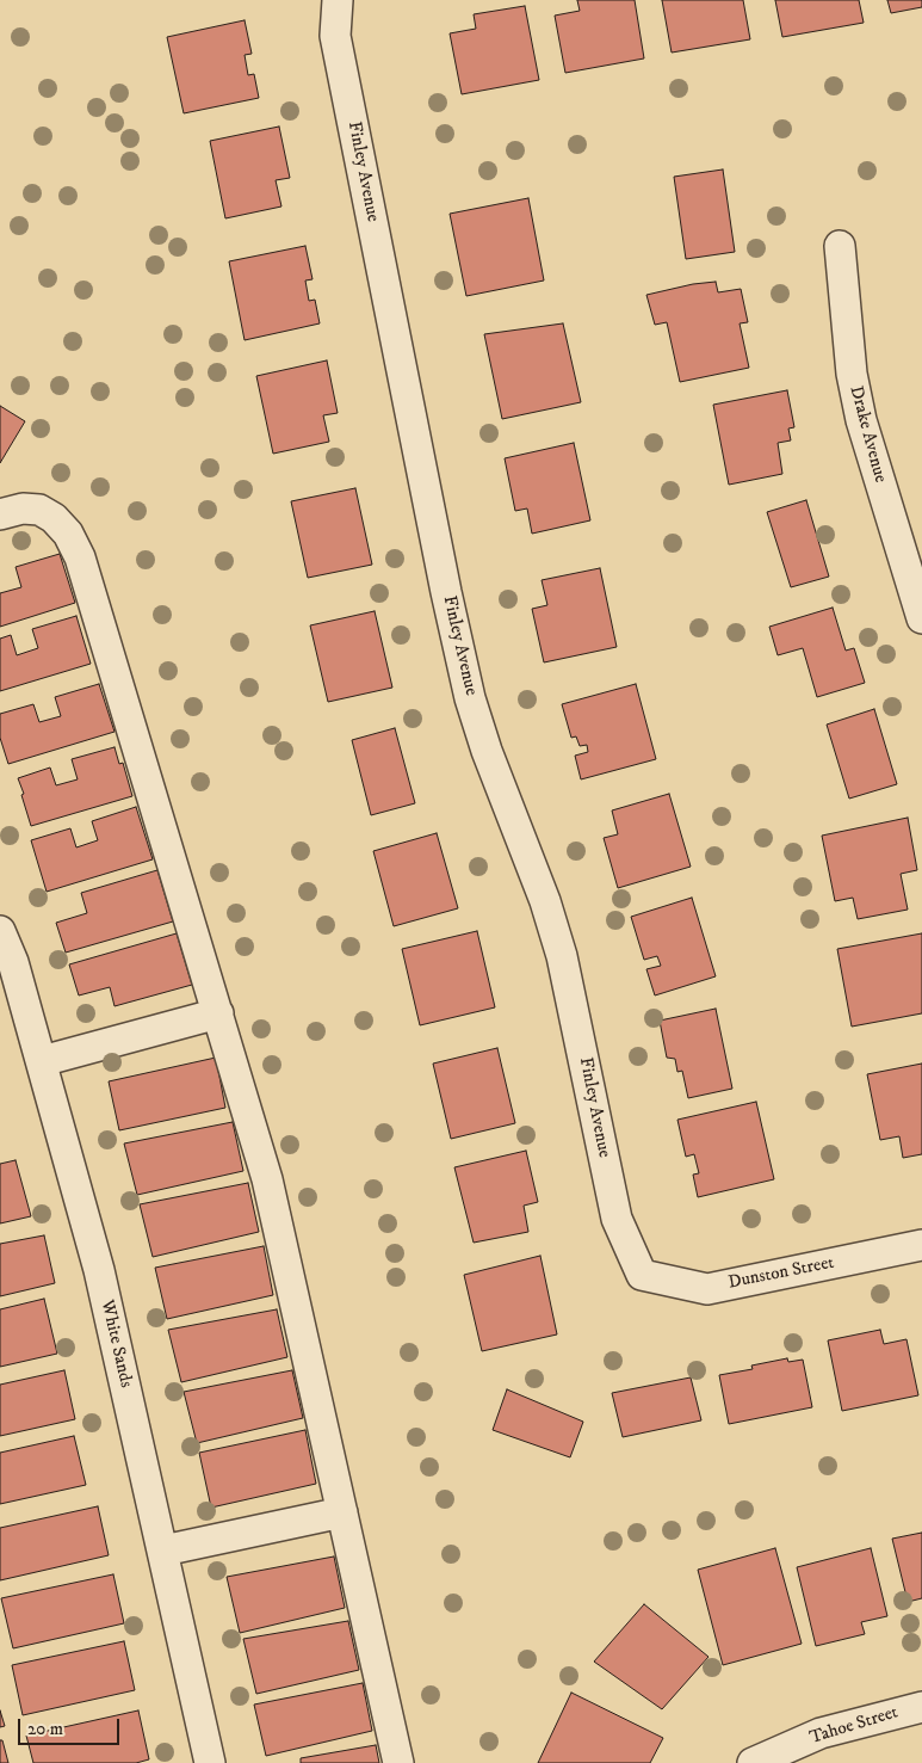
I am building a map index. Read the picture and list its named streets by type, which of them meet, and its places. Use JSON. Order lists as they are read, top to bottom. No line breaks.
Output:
{"streets":{"street":["Finley Avenue","Drake Avenue","Dunston Street","White Sands","Tahoe Street"]},"crossings":[["Finley Avenue","Dunston Street"]],"scale_bar":"20 m"}
